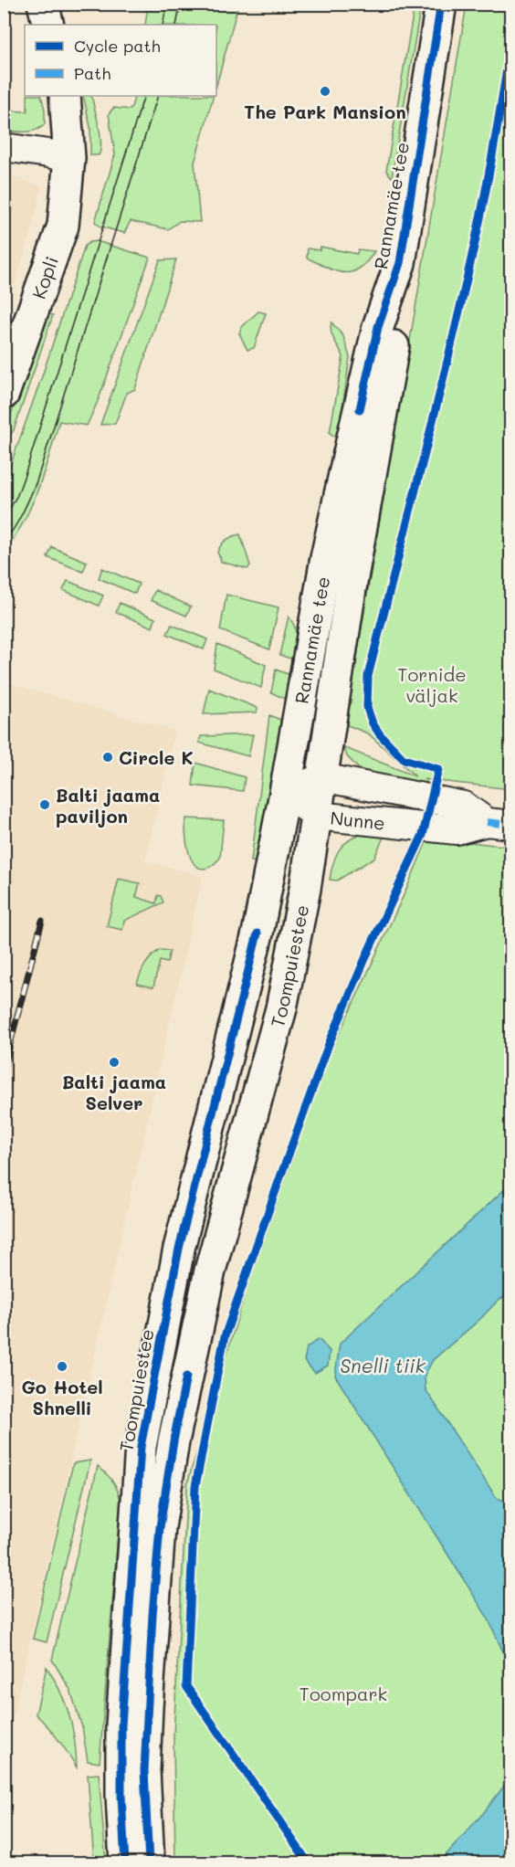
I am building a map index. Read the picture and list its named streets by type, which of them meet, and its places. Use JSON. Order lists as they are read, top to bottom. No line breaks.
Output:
{"streets":{"main road":["Rannamäe tee","Kopli","Toompuiestee"],"street":["Nunne"]},"crossings":[["Rannamäe tee","Nunne"],["Rannamäe tee","Toompuiestee"],["Nunne","Toompuiestee"]],"water":["Snelli tiik"],"parks":["Tornide väljak","Toompark"],"places":["The Park Mansion","Circle K","Balti jaama paviljon","Balti jaama Selver","Go Hotel Shnelli"],"legend":["Cycle path","Path"]}
